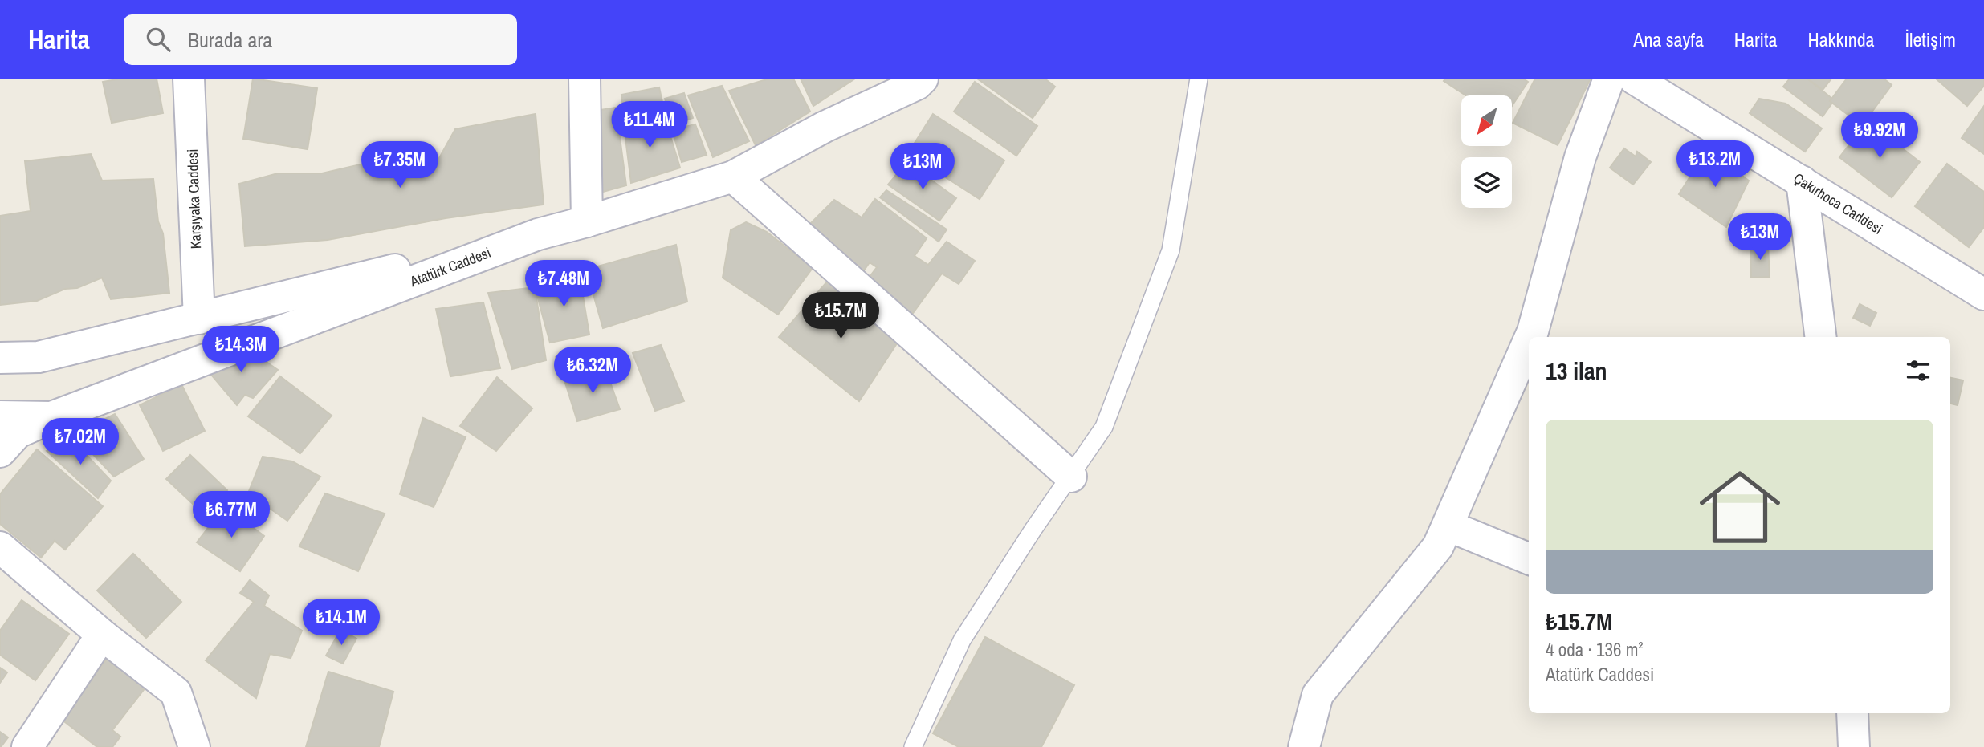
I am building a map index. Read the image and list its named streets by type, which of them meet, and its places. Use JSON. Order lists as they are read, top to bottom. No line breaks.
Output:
{"streets":{"street":["Karşıyaka Caddesi","Çakırhoca Caddesi","Atatürk Caddesi"]},"north":"bottom left","page":{"header":"Harita","search":"Burada ara","nav":["Ana sayfa","Harita","Hakkında","İletişim"],"price":["₺11.4M","₺9.92M","₺13.2M","₺7.35M","₺13M","₺13M","₺7.48M","₺15.7M","₺14.3M","₺6.32M","₺7.02M","₺6.77M","₺14.1M"],"heading":"13 ilan","list":[{"name":"₺15.7M","note":"4 oda · 136 m² · Atatürk Caddesi"}]}}
